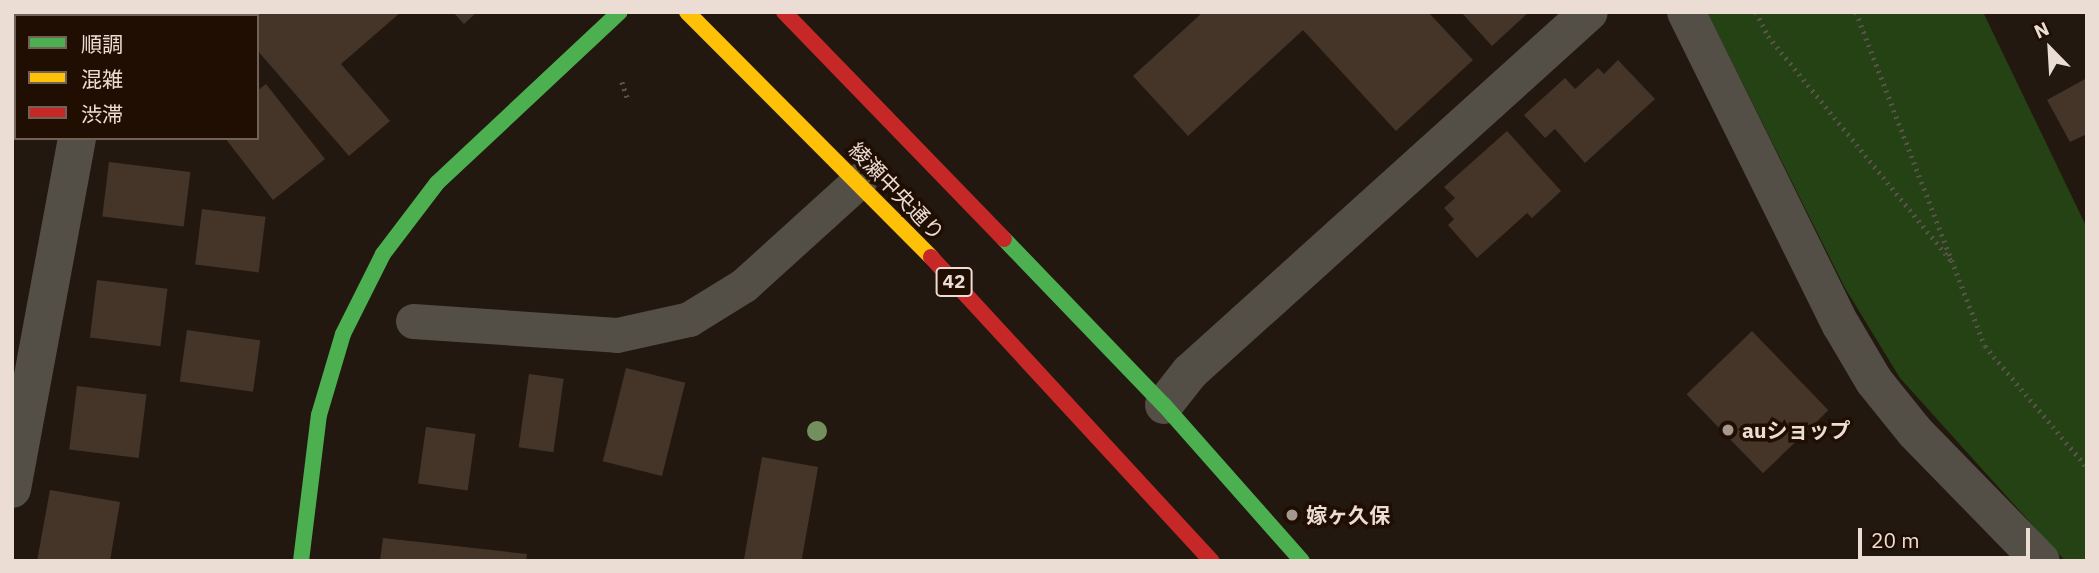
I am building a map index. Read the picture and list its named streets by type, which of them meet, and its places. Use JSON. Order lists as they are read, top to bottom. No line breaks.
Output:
{"streets":{"main road":["綾瀬中央通り","42"]},"places":["auショップ","嫁ヶ久保"],"legend":["順調","混雑","渋滞"],"scale_bar":"20 m","north":"top left"}
